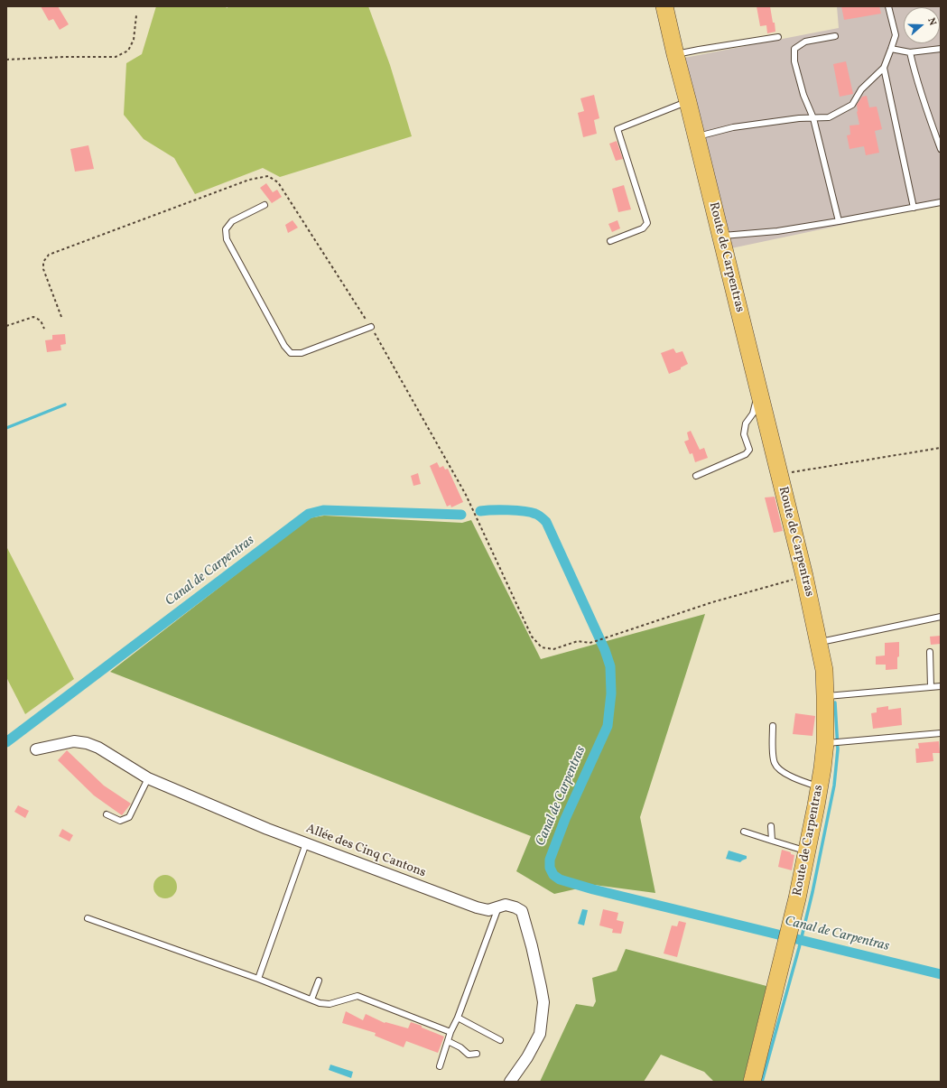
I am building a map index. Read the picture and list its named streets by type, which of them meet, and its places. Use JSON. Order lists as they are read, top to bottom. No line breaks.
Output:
{"streets":{"main road":["Route de Carpentras"],"street":["Allée des Cinq Cantons"]},"water":["Canal de Carpentras"],"north":"right"}
